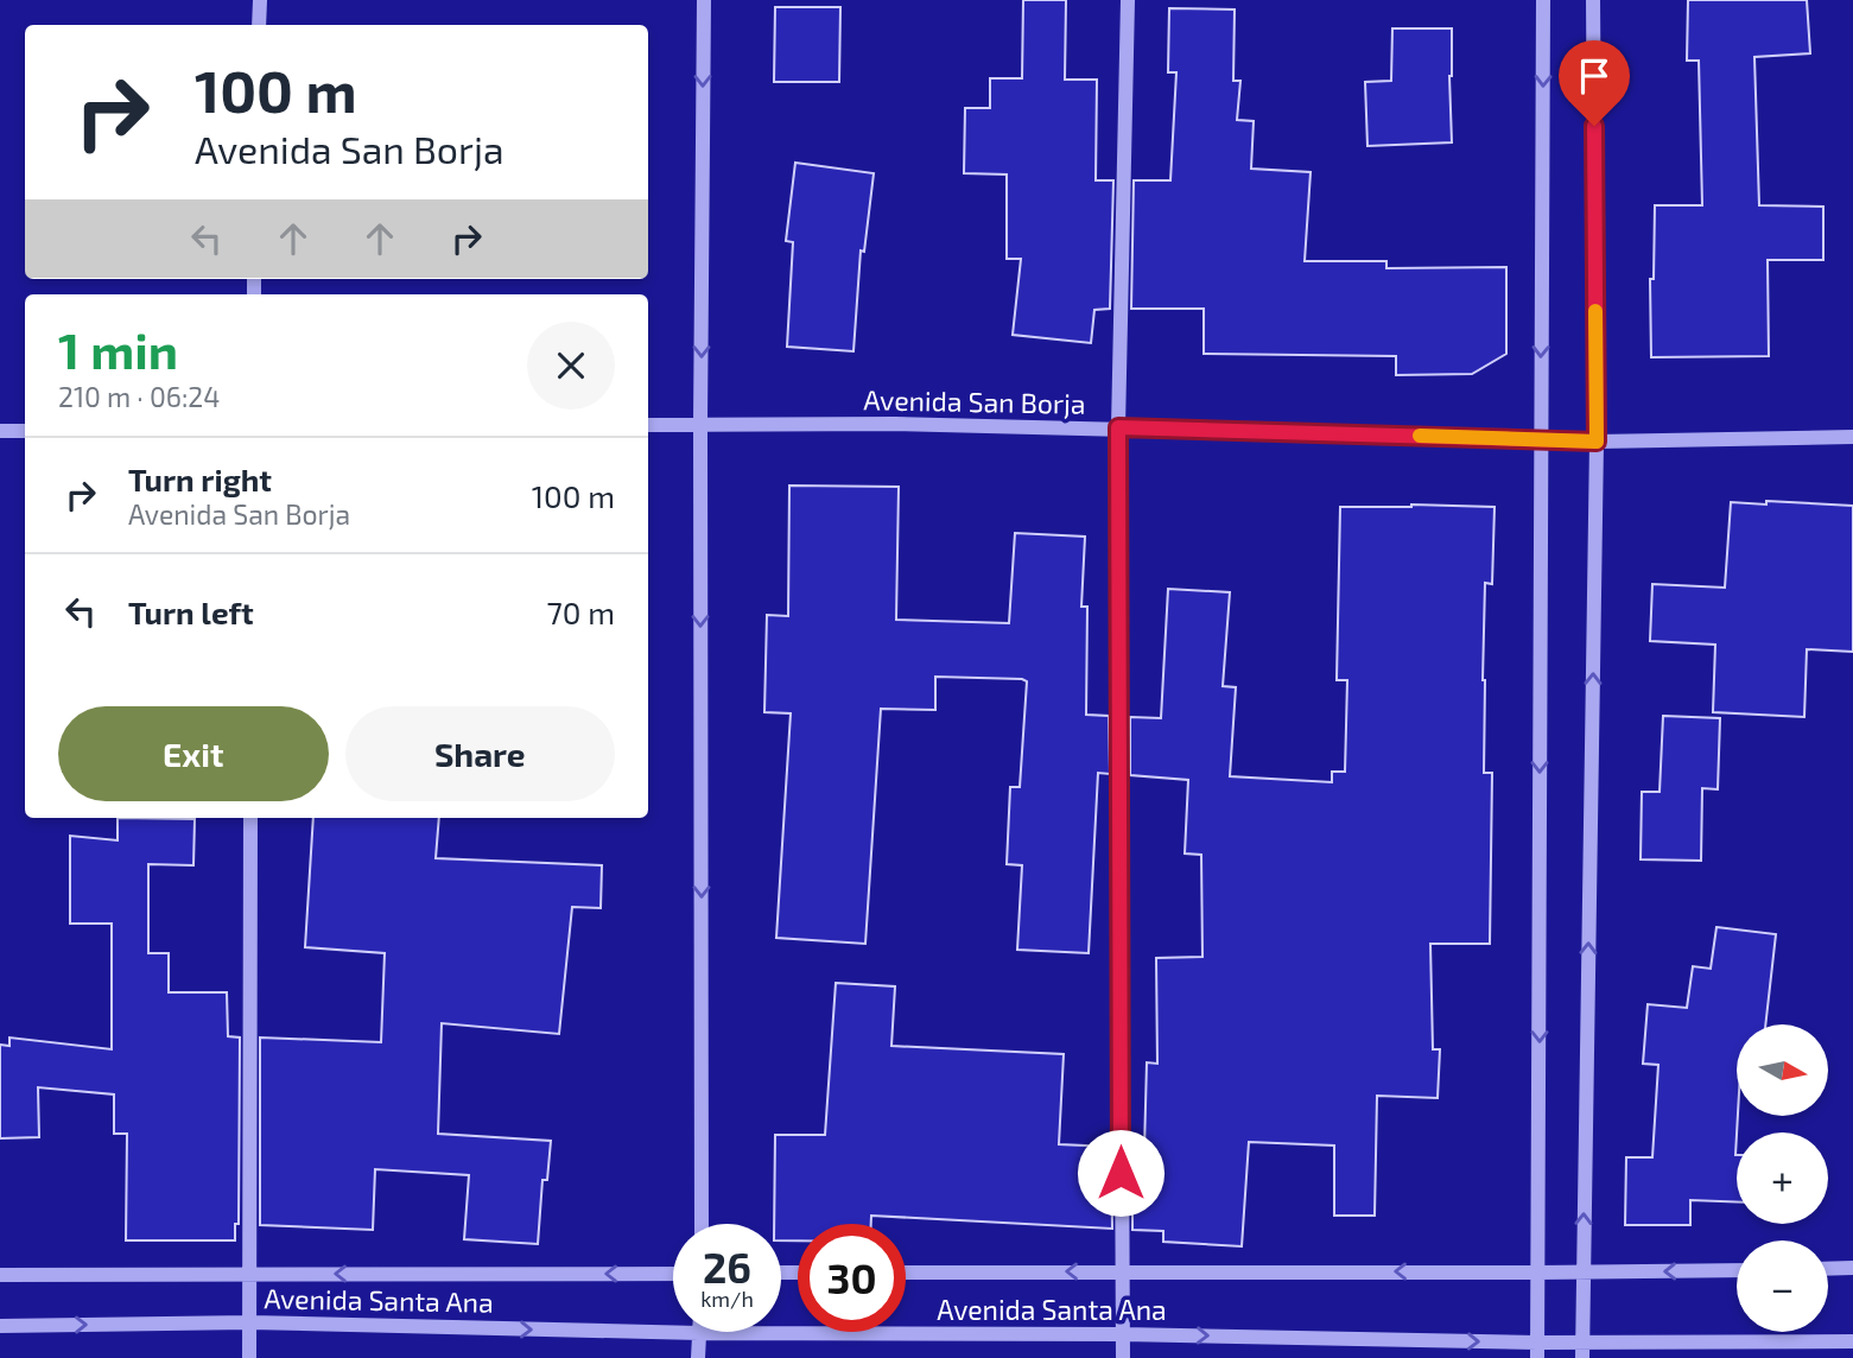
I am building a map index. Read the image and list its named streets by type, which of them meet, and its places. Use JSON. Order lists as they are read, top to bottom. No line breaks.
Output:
{"streets":{"street":["Avenida San Borja","Avenida Santa Ana"]},"north":"right","page":{"turn":["100 m","Avenida San Borja"],"heading":["1 min","210 m · 06:24"],"list":[{"name":"Turn right","note":"Avenida San Borja","value":"100 m"},{"name":"Turn left","value":"70 m"}],"buttons":["Exit","Share"],"map_buttons":["+","−"],"speed":"26 km/h","limit":"30"}}
